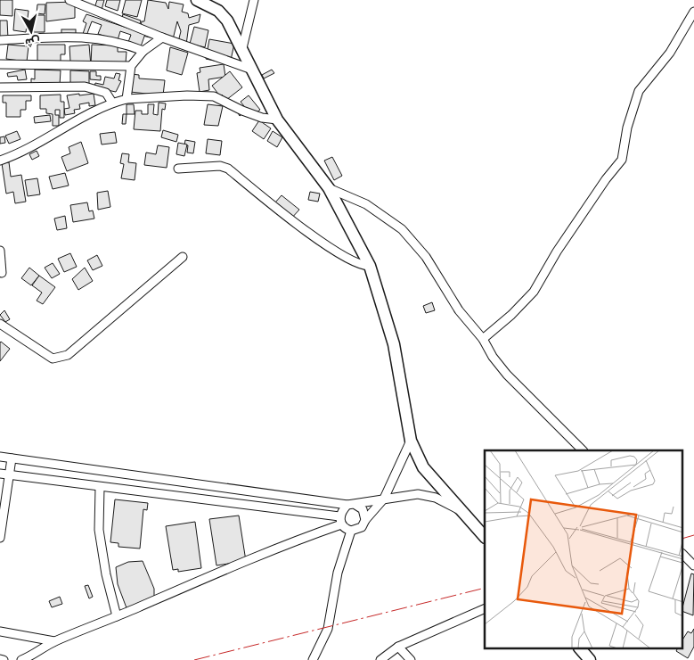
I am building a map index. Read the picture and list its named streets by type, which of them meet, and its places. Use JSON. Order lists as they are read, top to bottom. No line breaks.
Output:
{"north":"bottom"}
